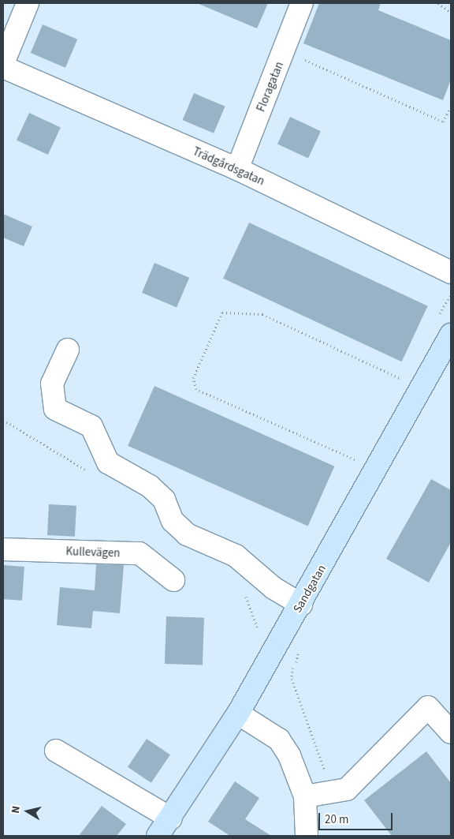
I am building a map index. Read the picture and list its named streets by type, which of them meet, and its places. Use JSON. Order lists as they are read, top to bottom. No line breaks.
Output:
{"streets":{"main road":["Sandgatan"],"street":["Floragatan","Trädgårdsgatan","Kullevägen"]},"crossings":[["Floragatan","Trädgårdsgatan"]],"scale_bar":"20 m","north":"left"}
